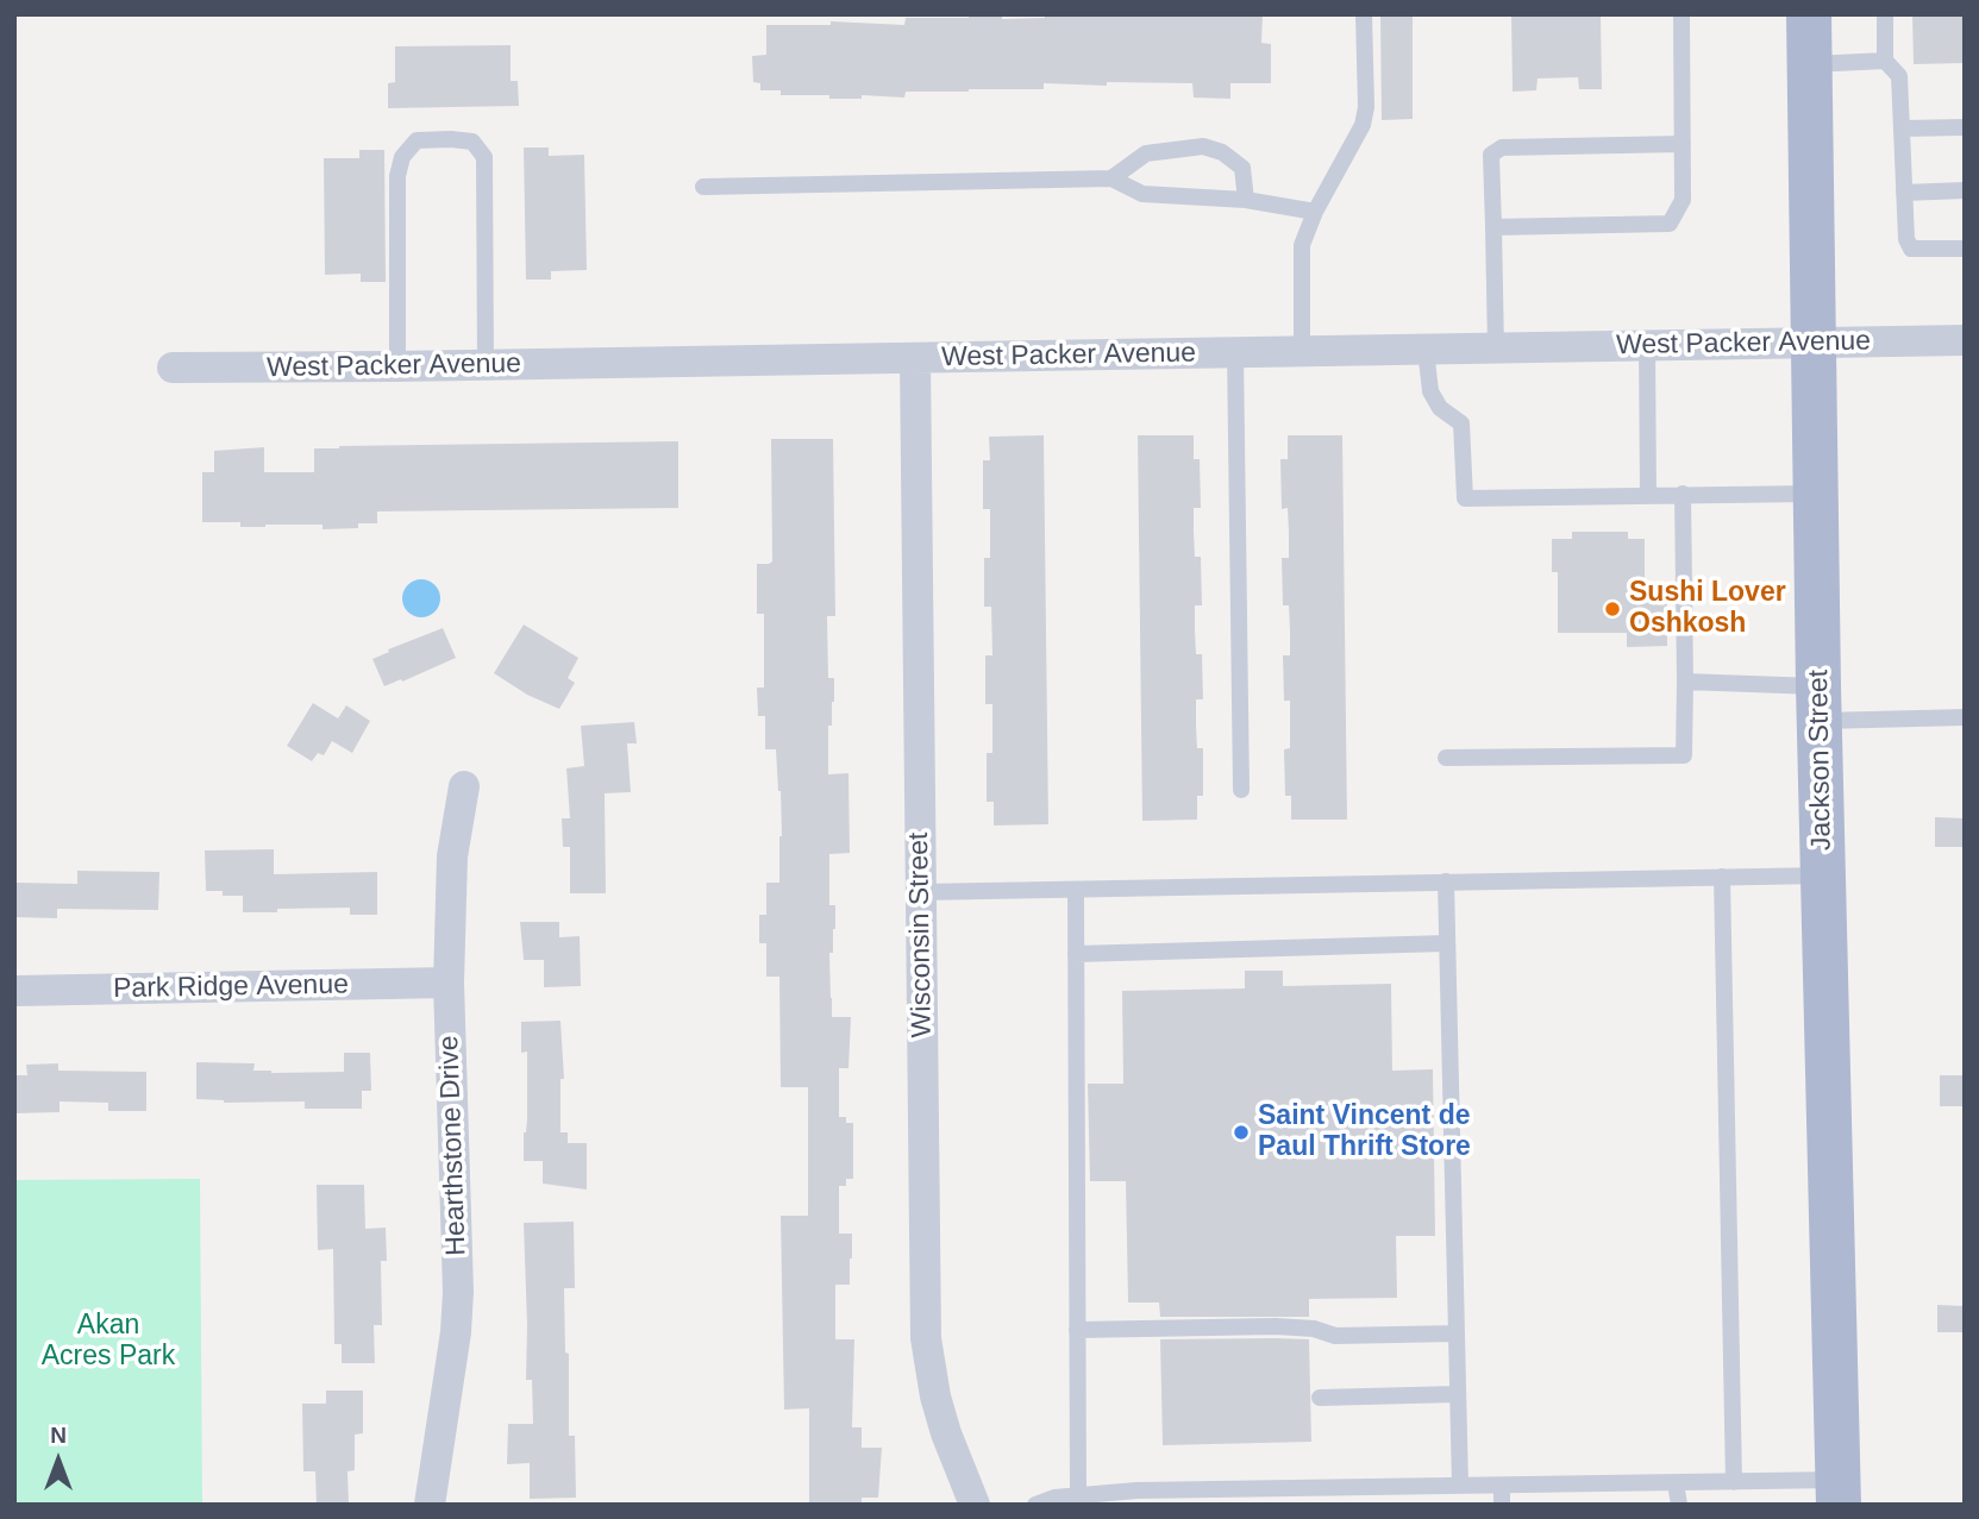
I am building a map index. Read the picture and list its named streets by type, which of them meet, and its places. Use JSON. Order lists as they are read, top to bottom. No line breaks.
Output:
{"streets":{"main road":["Jackson Street"],"street":["West Packer Avenue","Wisconsin Street","Park Ridge Avenue","Hearthstone Drive"]},"crossings":[["West Packer Avenue","Jackson Street"],["West Packer Avenue","Wisconsin Street"],["Park Ridge Avenue","Hearthstone Drive"]],"parks":["Akan Acres Park"],"places":["Sushi Lover Oshkosh","Saint Vincent de Paul Thrift Store"],"north":"top"}
